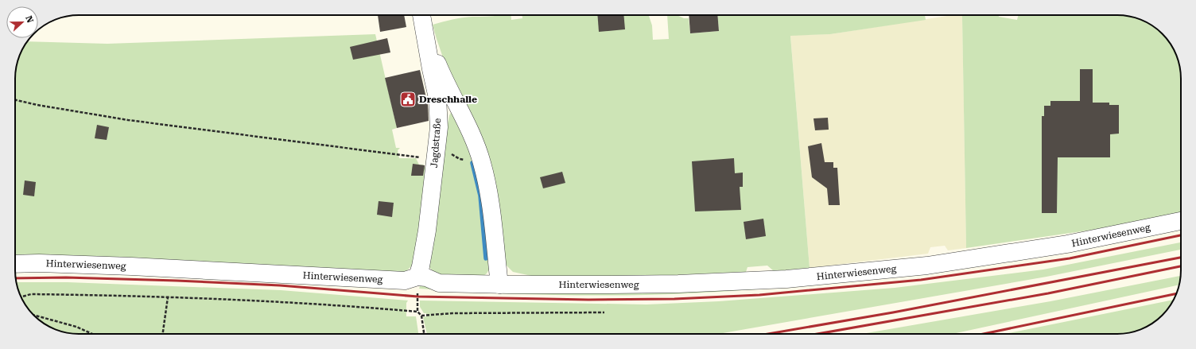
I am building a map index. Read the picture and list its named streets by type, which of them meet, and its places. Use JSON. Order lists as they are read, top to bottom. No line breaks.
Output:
{"streets":{"street":["Jagdstraße","Hinterwiesenweg"]},"crossings":[["Jagdstraße","Hinterwiesenweg"]],"places":{"public building":["Dreschhalle"]},"north":"right"}
